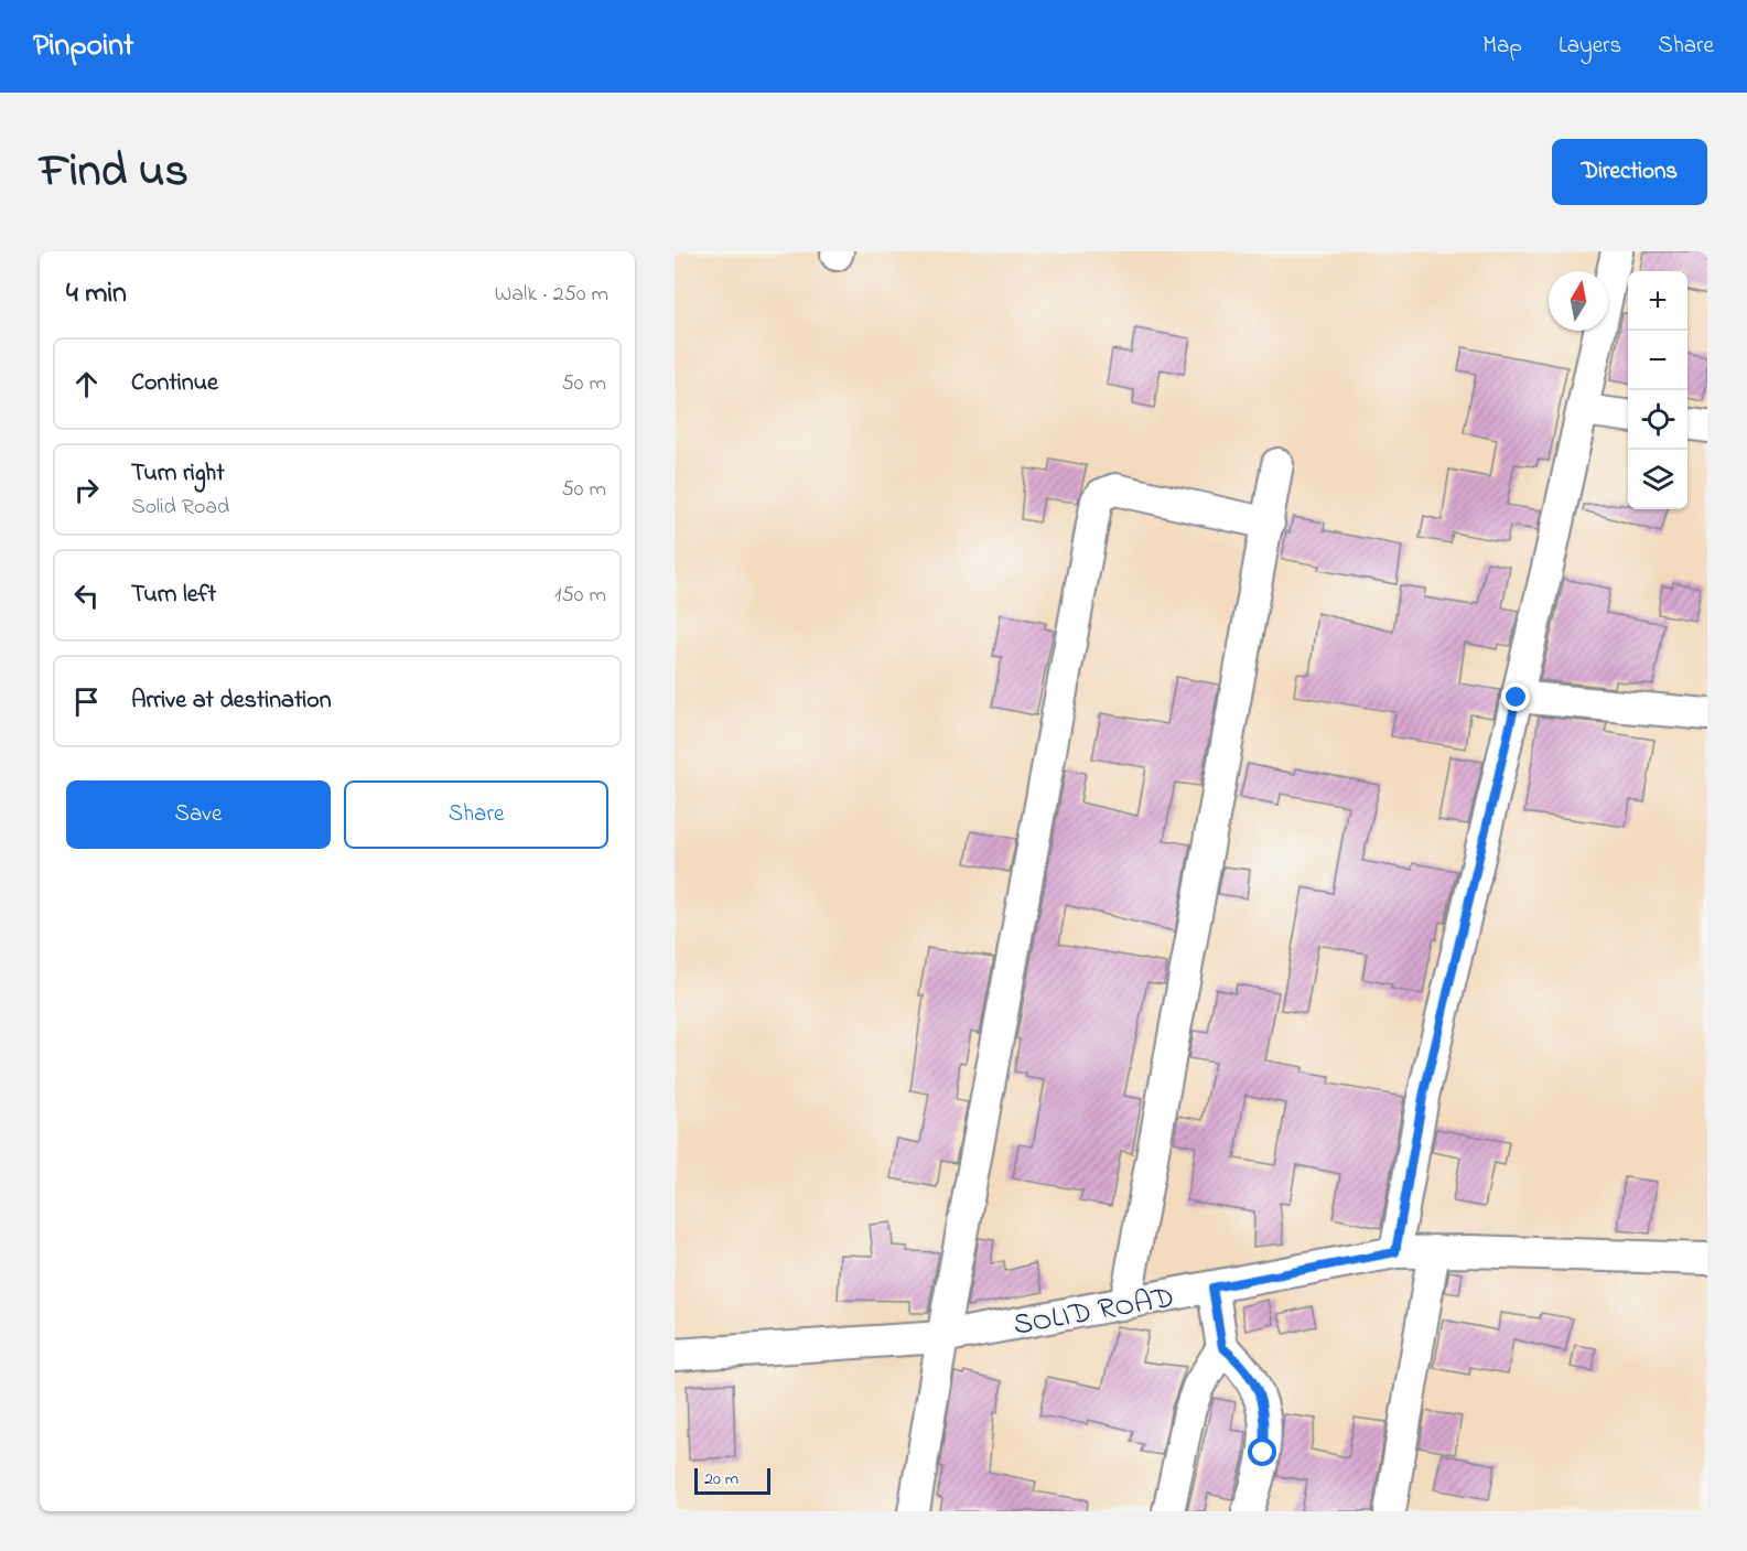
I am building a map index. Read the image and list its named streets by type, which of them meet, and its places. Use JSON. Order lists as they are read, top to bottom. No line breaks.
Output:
{"streets":{"street":["SOLID ROAD"]},"scale_bar":"20 m","north":"top","page":{"header":"Pinpoint","nav":["Map","Layers","Share"],"title":"Find us","buttons":["Directions",["Save","Share"]],"heading":["4 min","Walk · 250 m"],"map_buttons":["+","−"],"list":[["Continue","50 m"],["Turn right","Solid Road","50 m"],["Turn left","150 m"],"Arrive at destination"],"scale":"20 m"}}
